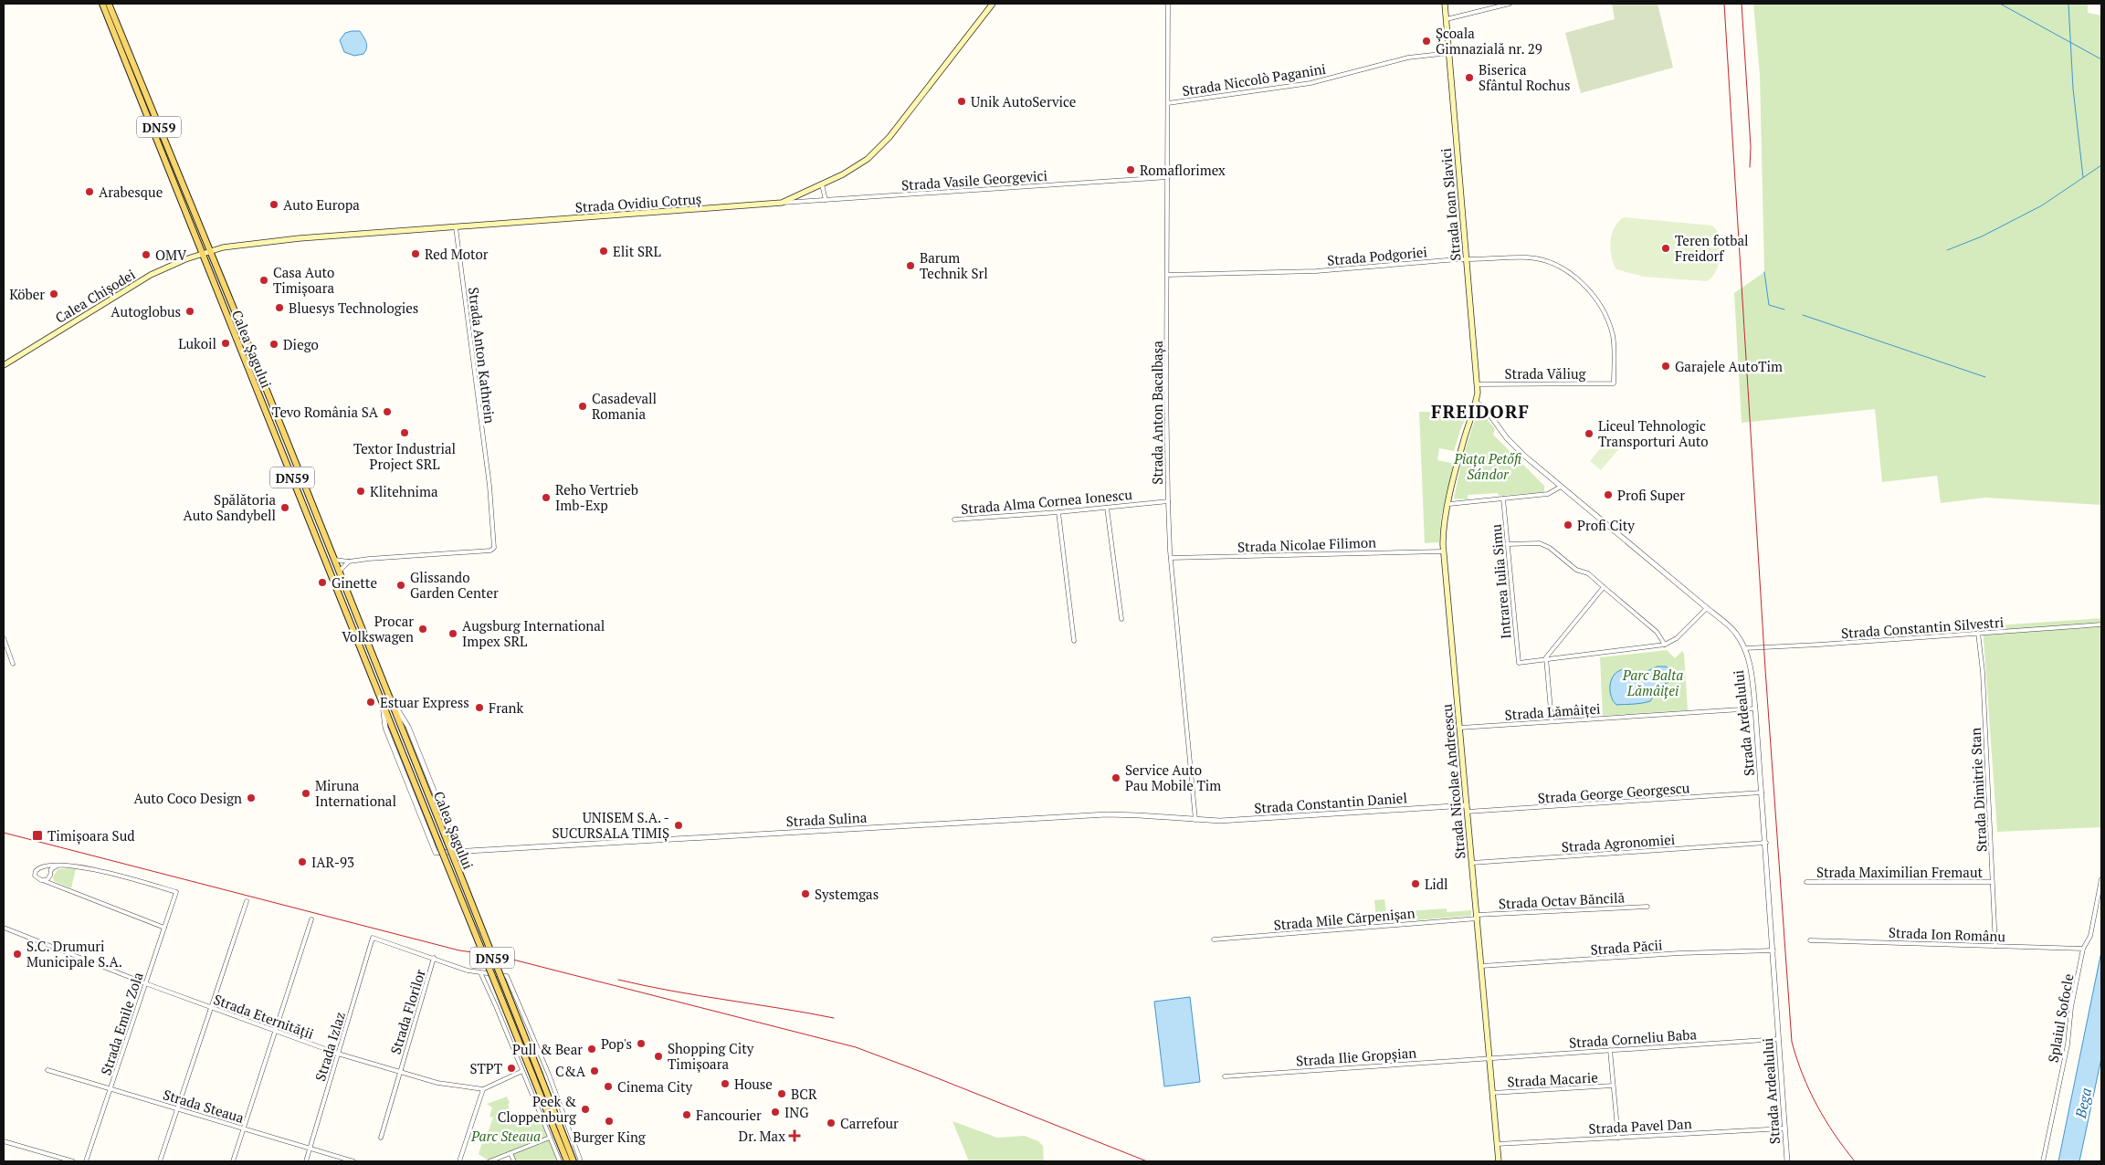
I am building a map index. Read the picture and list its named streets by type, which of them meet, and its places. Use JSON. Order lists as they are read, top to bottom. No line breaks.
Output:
{"streets":{"main road":["DN59","Strada Ovidiu Cotruș","Strada Ioan Slavici","Calea Chișodei","Calea Șagului","Strada Nicolae Andreescu"],"street":["Strada Niccolò Paganini","Strada Vasile Georgevici","Strada Podgoriei","Strada Anton Kathrein","Strada Văliug","Strada Anton Bacalbașa","Strada Alma Cornea Ionescu","Strada Nicolae Filimon","Intrarea Iulia Simu","Strada Constantin Silvestri","Strada Lămâiței","Strada Ardealului","Strada Dimitrie Stan","Strada George Georgescu","Strada Constantin Daniel","Strada Sulina","Strada Agronomiei","Strada Maximilian Fremaut","Strada Octav Băncilă","Strada Mile Cărpenișan","Strada Ion Românu","Strada Păcii","Strada Florilor","Strada Eternității","Splaiul Sofocle","Strada Emile Zola","Strada Corneliu Baba","Strada Izlaz","Strada Ilie Gropșian","Strada Macarie","Strada Steaua","Strada Pavel Dan"]},"crossings":[["Strada Niccolò Paganini","Strada Ioan Slavici"],["Strada Niccolò Paganini","Strada Anton Bacalbașa"],["Strada Vasile Georgevici","Strada Ovidiu Cotruș"],["Strada Vasile Georgevici","Strada Anton Bacalbașa"],["Strada Ovidiu Cotruș","Calea Chișodei"],["Strada Ovidiu Cotruș","Calea Șagului"],["Strada Ovidiu Cotruș","Strada Anton Kathrein"],["Strada Ioan Slavici","Strada Podgoriei"],["Strada Ioan Slavici","Strada Văliug"],["Strada Ioan Slavici","Strada Ardealului"],["Strada Ioan Slavici","Strada Nicolae Andreescu"],["Strada Podgoriei","Strada Văliug"],["Strada Podgoriei","Strada Anton Bacalbașa"],["Calea Chișodei","Calea Șagului"],["Calea Șagului","Strada Sulina"],["Strada Anton Bacalbașa","Strada Alma Cornea Ionescu"],["Strada Anton Bacalbașa","Strada Nicolae Filimon"],["Strada Anton Bacalbașa","Strada Constantin Daniel"],["Strada Anton Bacalbașa","Strada Sulina"],["Strada Nicolae Filimon","Strada Nicolae Andreescu"],["Strada Constantin Silvestri","Strada Ardealului"],["Strada Constantin Silvestri","Strada Dimitrie Stan"],["Strada Lămâiței","Strada Ardealului"],["Strada Lămâiței","Strada Nicolae Andreescu"],["Strada Ardealului","Strada Nicolae Andreescu"],["Strada Ardealului","Strada George Georgescu"],["Strada Ardealului","Strada Agronomiei"],["Strada Ardealului","Strada Păcii"],["Strada Ardealului","Strada Corneliu Baba"],["Strada Ardealului","Strada Pavel Dan"],["Strada Nicolae Andreescu","Strada George Georgescu"],["Strada Nicolae Andreescu","Strada Constantin Daniel"],["Strada Nicolae Andreescu","Strada Agronomiei"],["Strada Nicolae Andreescu","Strada Octav Băncilă"],["Strada Nicolae Andreescu","Strada Mile Cărpenișan"],["Strada Nicolae Andreescu","Strada Păcii"],["Strada Nicolae Andreescu","Strada Corneliu Baba"],["Strada Nicolae Andreescu","Strada Ilie Gropșian"],["Strada Nicolae Andreescu","Strada Macarie"],["Strada Nicolae Andreescu","Strada Pavel Dan"],["Strada Dimitrie Stan","Strada Maximilian Fremaut"],["Strada Dimitrie Stan","Strada Ion Românu"],["Strada Constantin Daniel","Strada Sulina"],["Strada Octav Băncilă","Strada Mile Cărpenișan"],["Strada Ion Românu","Splaiul Sofocle"],["Strada Florilor","Strada Eternității"],["Strada Florilor","Strada Izlaz"],["Strada Eternității","Strada Emile Zola"],["Strada Eternității","Strada Izlaz"],["Strada Emile Zola","Strada Steaua"],["Strada Corneliu Baba","Strada Ilie Gropșian"],["Strada Izlaz","Strada Steaua"]],"districts":["FREIDORF"],"water":["Bega"],"parks":["Piața Petőfi Sándor","Parc Balta Lămâiței","Parc Steaua"],"places":{"other":["Școala Gimnazială nr. 29","Biserica Sfântul Rochus","Unik AutoService","Romaflorimex","Arabesque","Auto Europa","Teren fotbal Freidorf","Elit SRL","Red Motor","OMV","Barum Technik Srl","Casa Auto Timișoara","Köber","Bluesys Technologies","Autoglobus","Lukoil","Diego","Garajele AutoTim","Casadevall Romania","Tevo România SA","Textor Industrial Project SRL","Liceul Tehnologic Transporturi Auto","Klitehnima","Profi Super","Reho Vertrieb Imb-Exp","Spălătoria Auto Sandybell","Profi City","Ginette","Glissando Garden Center","Procar Volkswagen","Augsburg International Impex SRL","Estuar Express","Frank","Service Auto Pau Mobile Tim","Miruna International","Auto Coco Design","UNISEM S.A. - SUCURSALA TIMIȘ","IAR-93","Lidl","Systemgas","S.C. Drumuri Municipale S.A.","Pop's","Pull & Bear","Shopping City Timișoara","STPT","C&A","House","Cinema City","BCR","Peek & Cloppenburg","ING","Fancourier","Burger King","Carrefour"],"transit":["Timișoara Sud"],"health":["Dr. Max"]}}
